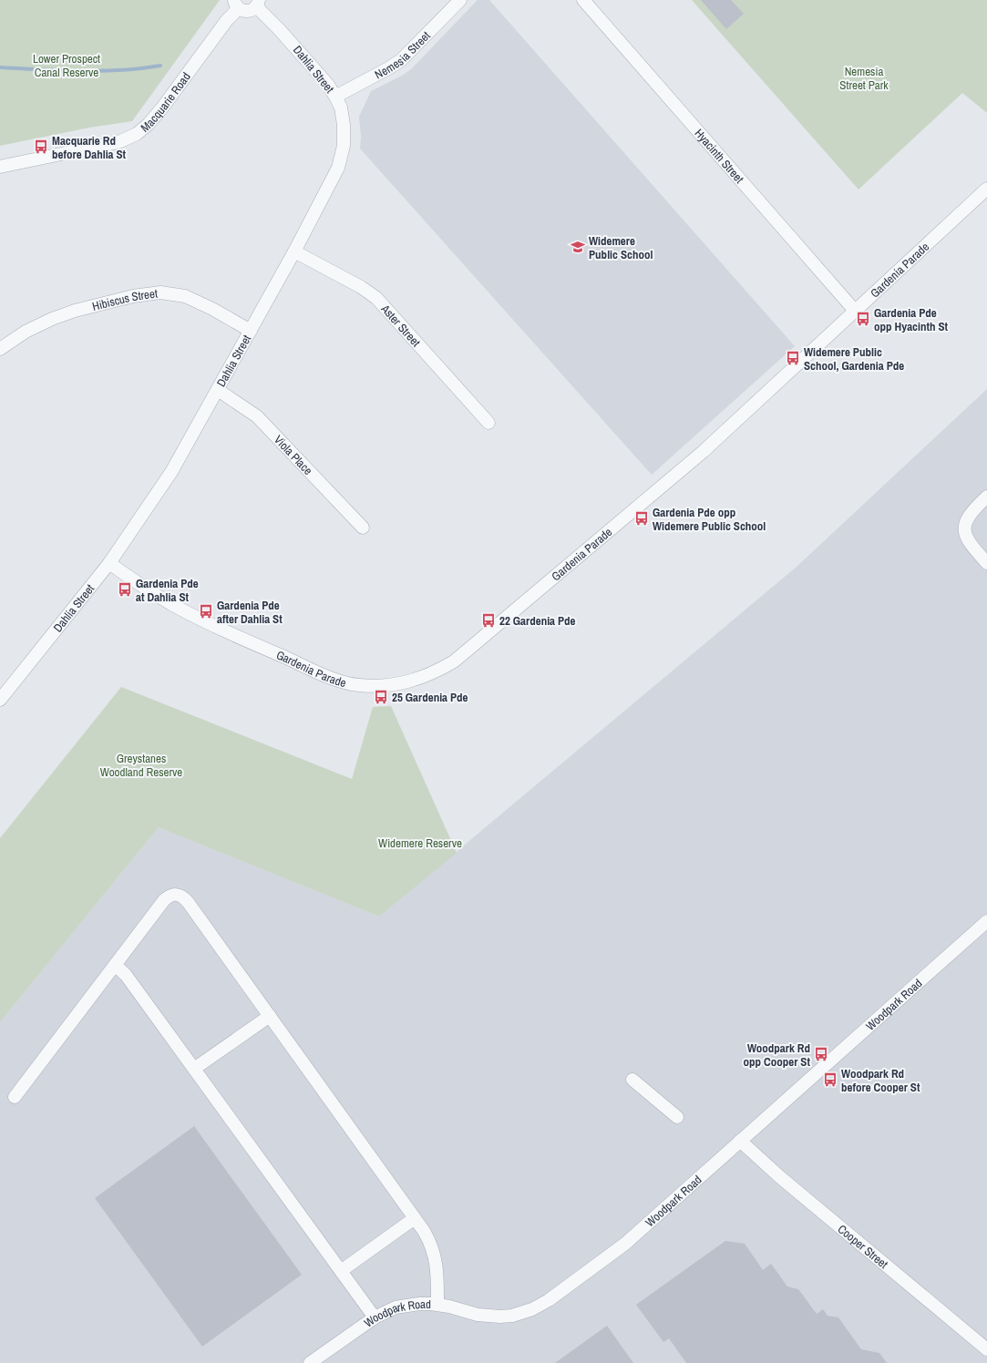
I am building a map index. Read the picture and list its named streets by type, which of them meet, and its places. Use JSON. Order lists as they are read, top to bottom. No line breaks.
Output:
{"streets":{"street":["Nemesia Street","Dahlia Street","Macquarie Road","Hyacinth Street","Gardenia Parade","Hibiscus Street","Aster Street","Viola Place","Woodpark Road","Cooper Street"]},"crossings":[["Nemesia Street","Dahlia Street"],["Dahlia Street","Gardenia Parade"],["Dahlia Street","Hibiscus Street"],["Dahlia Street","Aster Street"],["Dahlia Street","Viola Place"],["Hyacinth Street","Gardenia Parade"],["Woodpark Road","Cooper Street"]],"parks":["Lower Prospect Canal Reserve","Nemesia Street Park","Greystanes Woodland Reserve","Widemere Reserve"],"places":{"bus stop":["Macquarie Rd before Dahlia St","Gardenia Pde opp Hyacinth St","Widemere Public School, Gardenia Pde","Gardenia Pde opp Widemere Public School","Gardenia Pde at Dahlia St","Gardenia Pde after Dahlia St","22 Gardenia Pde","25 Gardenia Pde","Woodpark Rd opp Cooper St","Woodpark Rd before Cooper St"],"school or university":["Widemere Public School"]}}
